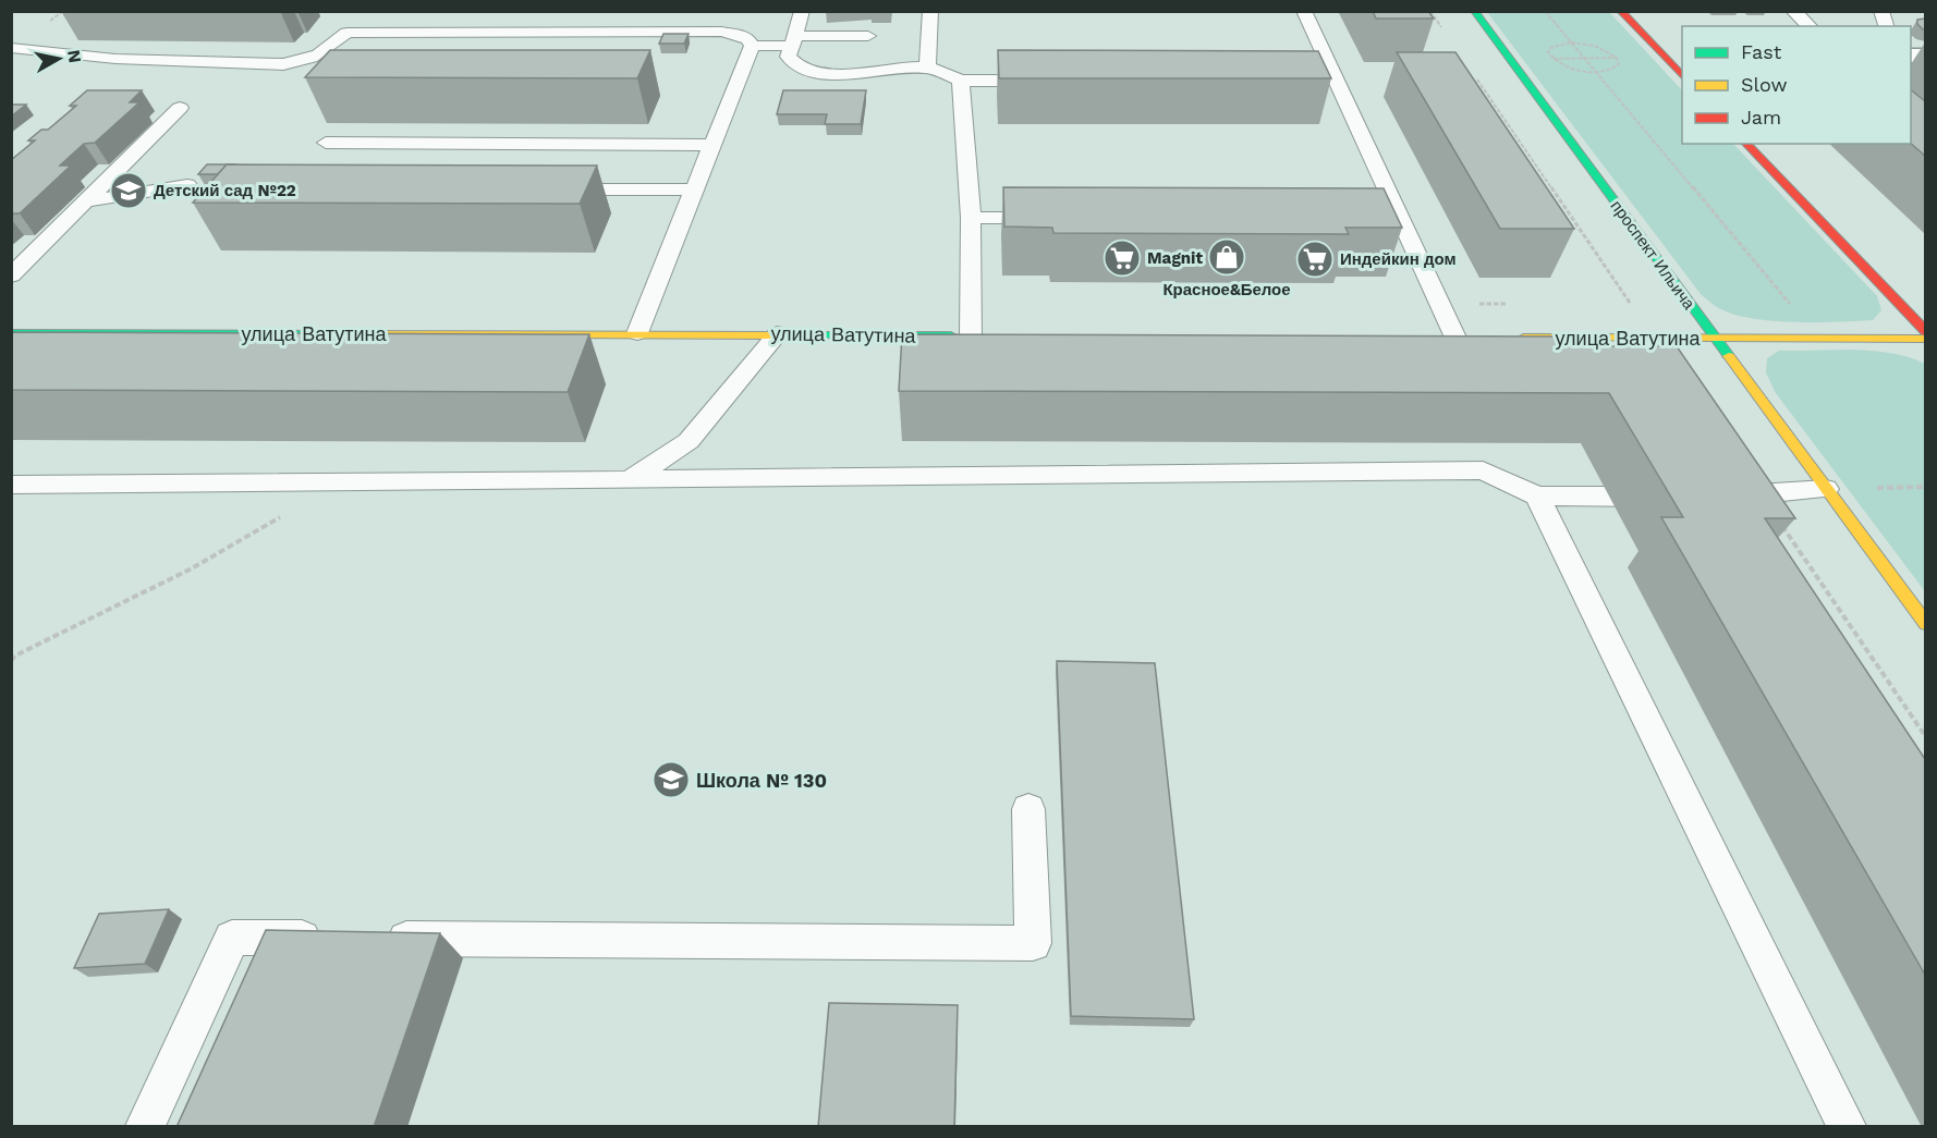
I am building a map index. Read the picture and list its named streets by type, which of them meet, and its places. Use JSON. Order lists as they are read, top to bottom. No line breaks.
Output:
{"streets":{"street":["проспект Ильича","улица Ватутина"]},"crossings":[["проспект Ильича","улица Ватутина"]],"places":{"school or university":["Детский сад №22","Школа № 130"],"shop":["Красное&Белое"],"supermarket":["Magnit","Индейкин дом"]},"legend":["Fast","Slow","Jam"],"north":"right"}
